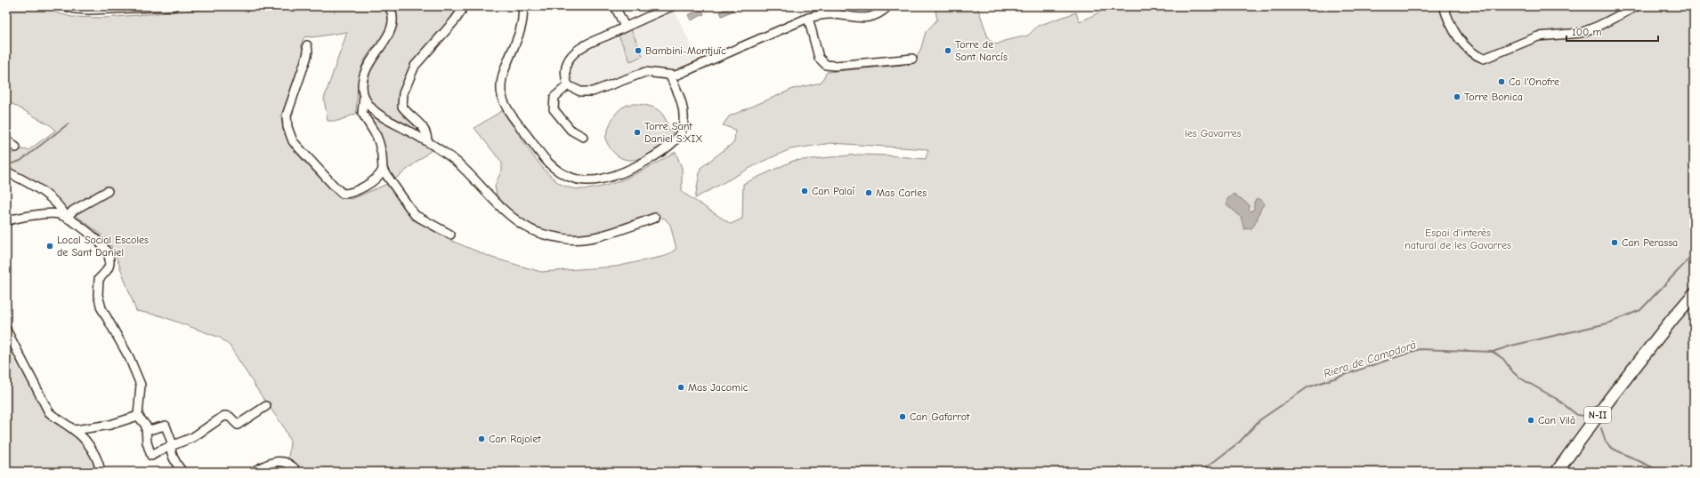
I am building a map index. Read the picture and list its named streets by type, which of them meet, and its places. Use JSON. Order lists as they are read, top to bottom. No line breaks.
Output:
{"streets":{"highway":["N-II"]},"water":["Riera de Campdorà"],"parks":["les Gavarres","Espai d'interès natural de les Gavarres"],"places":["Bambini-Montjuïc","Torre de Sant Narcís","Ca l'Onofre","Torre Bonica","Torre Sant Daniel S.XIX","Can Palaí","Mas Carles","Can Perassa","Local Social Escoles de Sant Daniel","Mas Jacomic","Can Gafarrot","Can Vilà","Can Rajolet"],"scale_bar":"100 m"}
